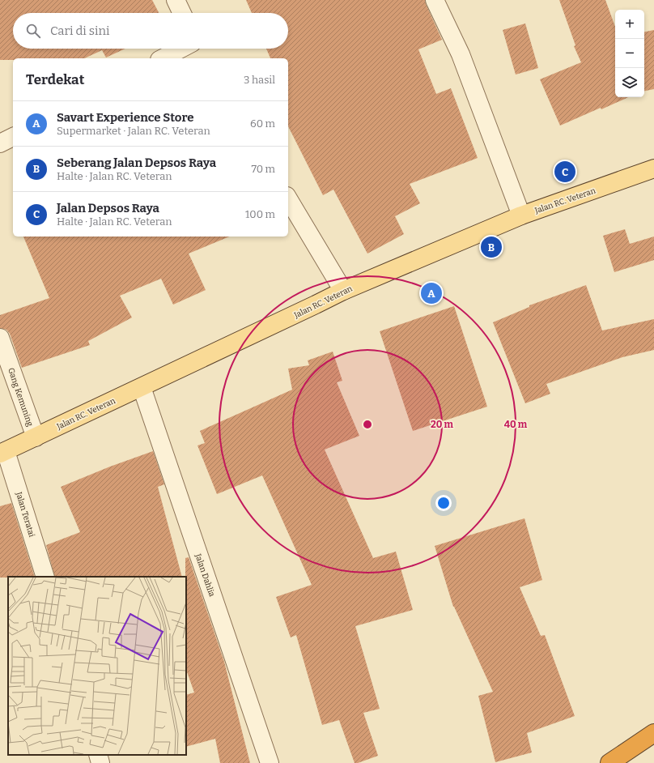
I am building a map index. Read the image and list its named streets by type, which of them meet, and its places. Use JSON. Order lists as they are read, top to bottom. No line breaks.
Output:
{"streets":{"main road":["Jalan RC. Veteran"],"street":["Gang Kemuning","Jalan Teratai","Jalan Dahlia"]},"crossings":[["Jalan RC. Veteran","Gang Kemuning"],["Jalan RC. Veteran","Jalan Teratai"],["Jalan RC. Veteran","Jalan Dahlia"]],"page":{"map_buttons":["+","−"],"search":"Cari di sini","heading":["Terdekat","3 hasil"],"list":[{"mark":"A","name":"Savart Experience Store","note":"Supermarket · Jalan RC. Veteran","value":"60 m"},{"mark":"B","name":"Seberang Jalan Depsos Raya","note":"Halte · Jalan RC. Veteran","value":"70 m"},{"mark":"C","name":"Jalan Depsos Raya","note":"Halte · Jalan RC. Veteran","value":"100 m"}],"pins":["C","B","A"]},"rings":["20 m","40 m"]}
